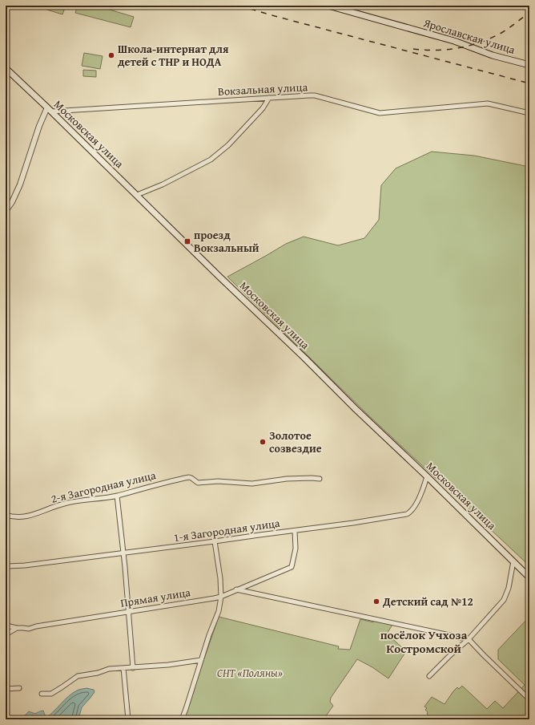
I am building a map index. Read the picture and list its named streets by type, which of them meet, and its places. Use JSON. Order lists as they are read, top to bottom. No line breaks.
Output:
{"streets":{"main road":["Ярославская улица","Московская улица"],"street":["Вокзальная улица","2-я Загородная улица","1-я Загородная улица","Прямая улица"]},"crossings":[["Вокзальная улица","Московская улица"],["Московская улица","1-я Загородная улица"],["1-я Загородная улица","Прямая улица"]],"districts":["посёлок Учхоза Костромской"],"parks":["СНТ «Поляны»"],"places":{"other":["Школа-интернат для детей с ТНР и НОДА","Золотое созвездие","Детский сад №12"],"transit":["проезд Вокзальный"]}}
